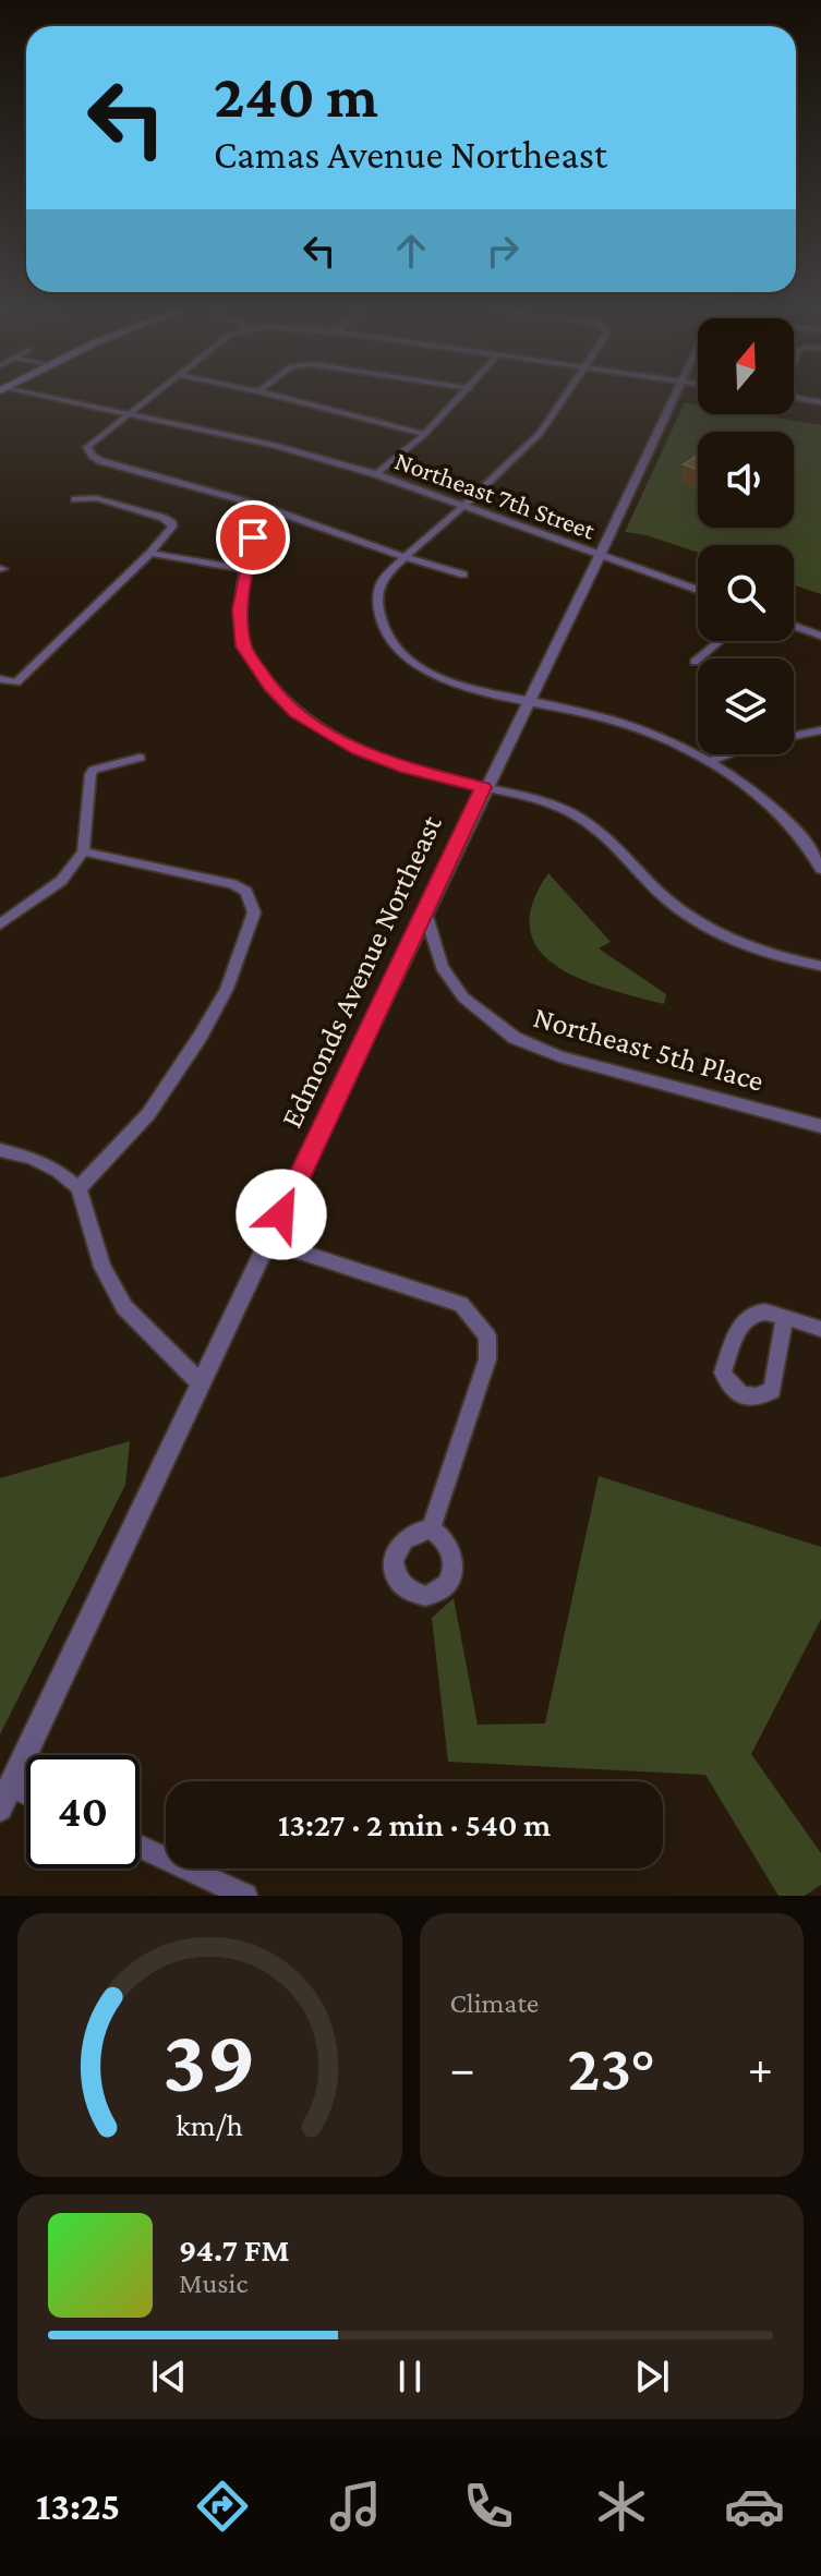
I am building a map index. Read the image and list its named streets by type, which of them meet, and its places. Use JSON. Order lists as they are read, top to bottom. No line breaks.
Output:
{"streets":{"street":["Northeast 7th Street","Edmonds Avenue Northeast","Northeast 5th Place"]},"crossings":[["Northeast 7th Street","Edmonds Avenue Northeast"],["Edmonds Avenue Northeast","Northeast 5th Place"]],"north":"top","page":{"turn":["240 m","Camas Avenue Northeast"],"limit":"40","trip":"13:27 · 2 min · 540 m","tile":"Climate","heat":["−","23°","+"],"song":["94.7 FM","Music"],"tabs":"13:25","gauge":["39","km/h"]}}
